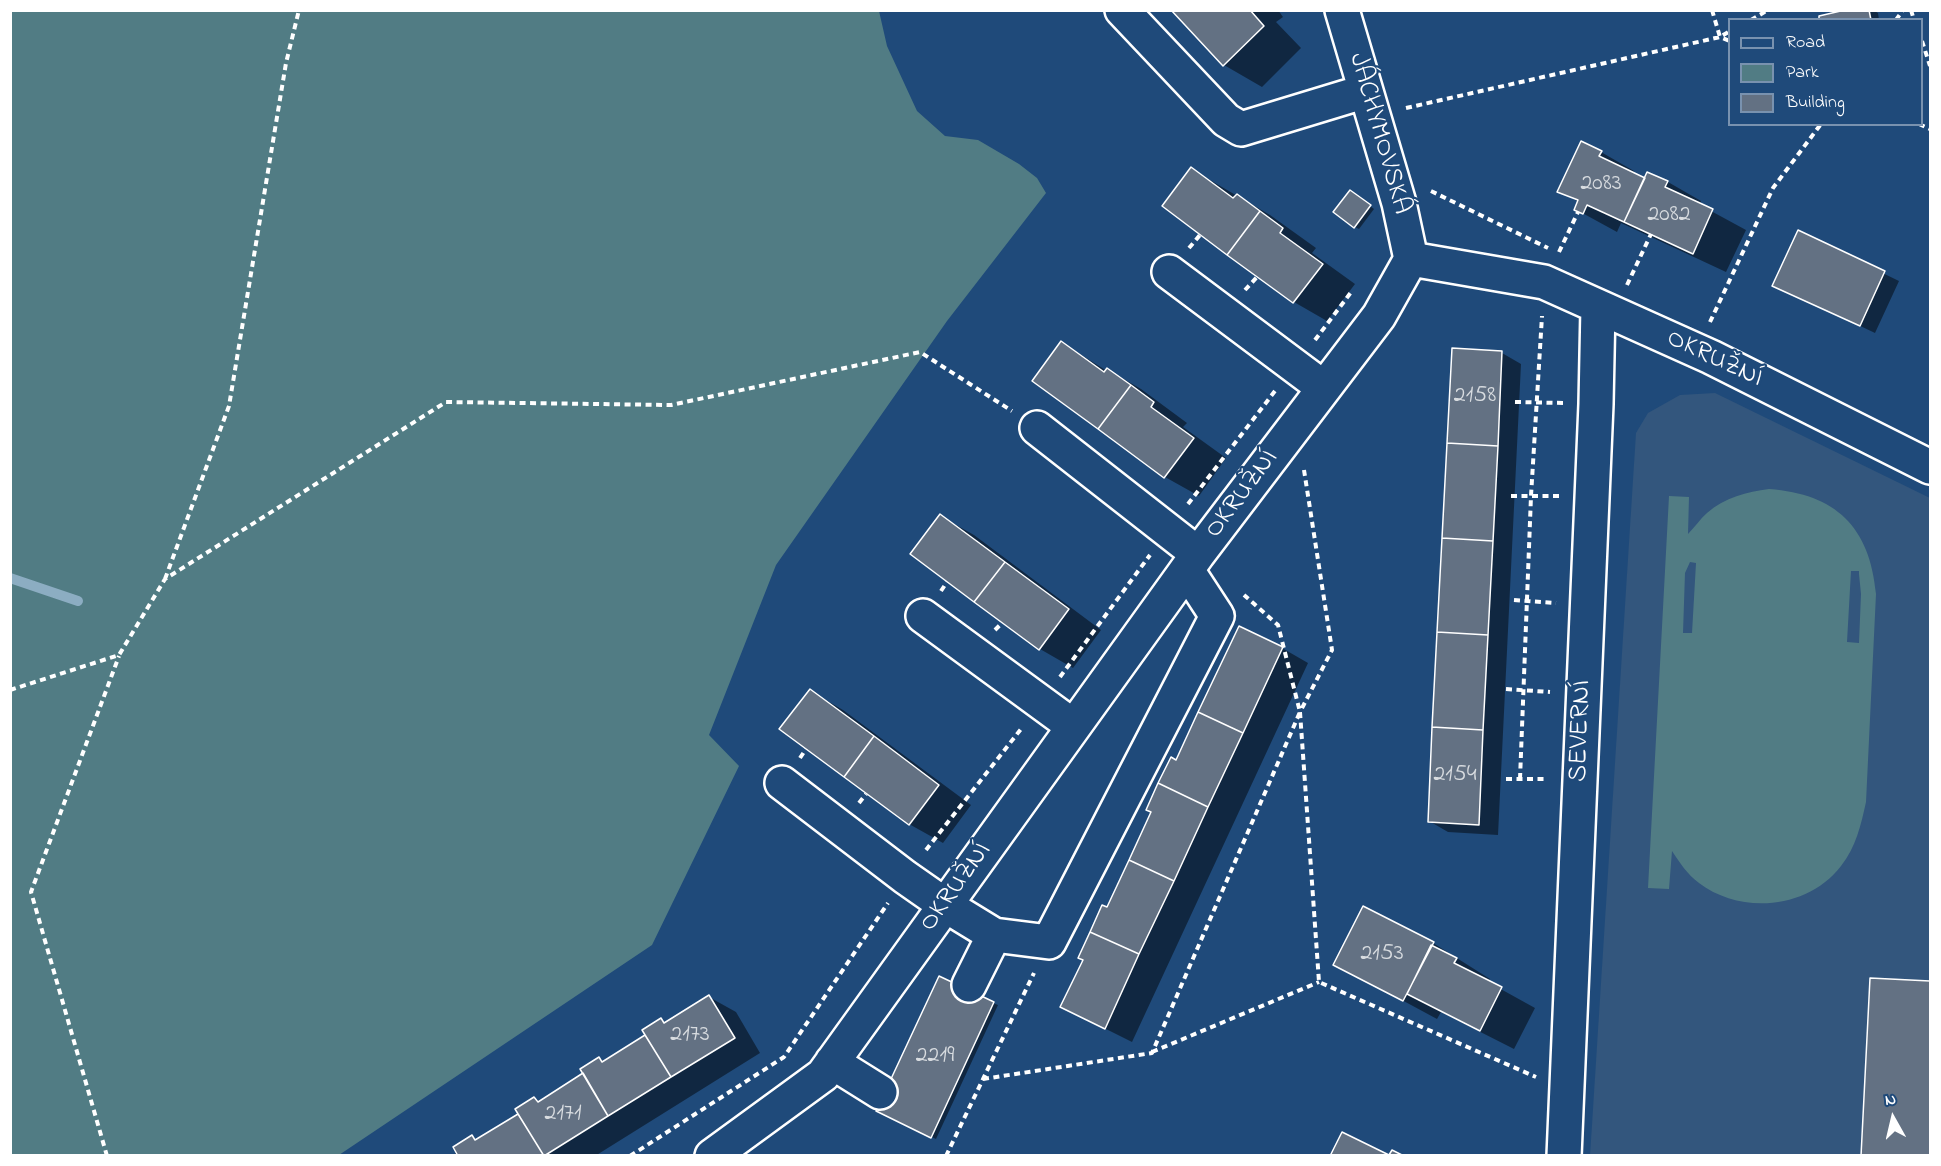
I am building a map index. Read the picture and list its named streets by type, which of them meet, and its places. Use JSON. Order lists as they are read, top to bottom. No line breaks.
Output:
{"streets":{"street":["JÁCHYMOVSKÁ","OKRUŽNÍ","SEVERNÍ"]},"crossings":[["JÁCHYMOVSKÁ","OKRUŽNÍ"],["OKRUŽNÍ","SEVERNÍ"]],"house_numbers":["2083","2082","2158","2154","2153","2173","2219","2171"],"legend":["Road","Park","Building"],"north":"top"}
